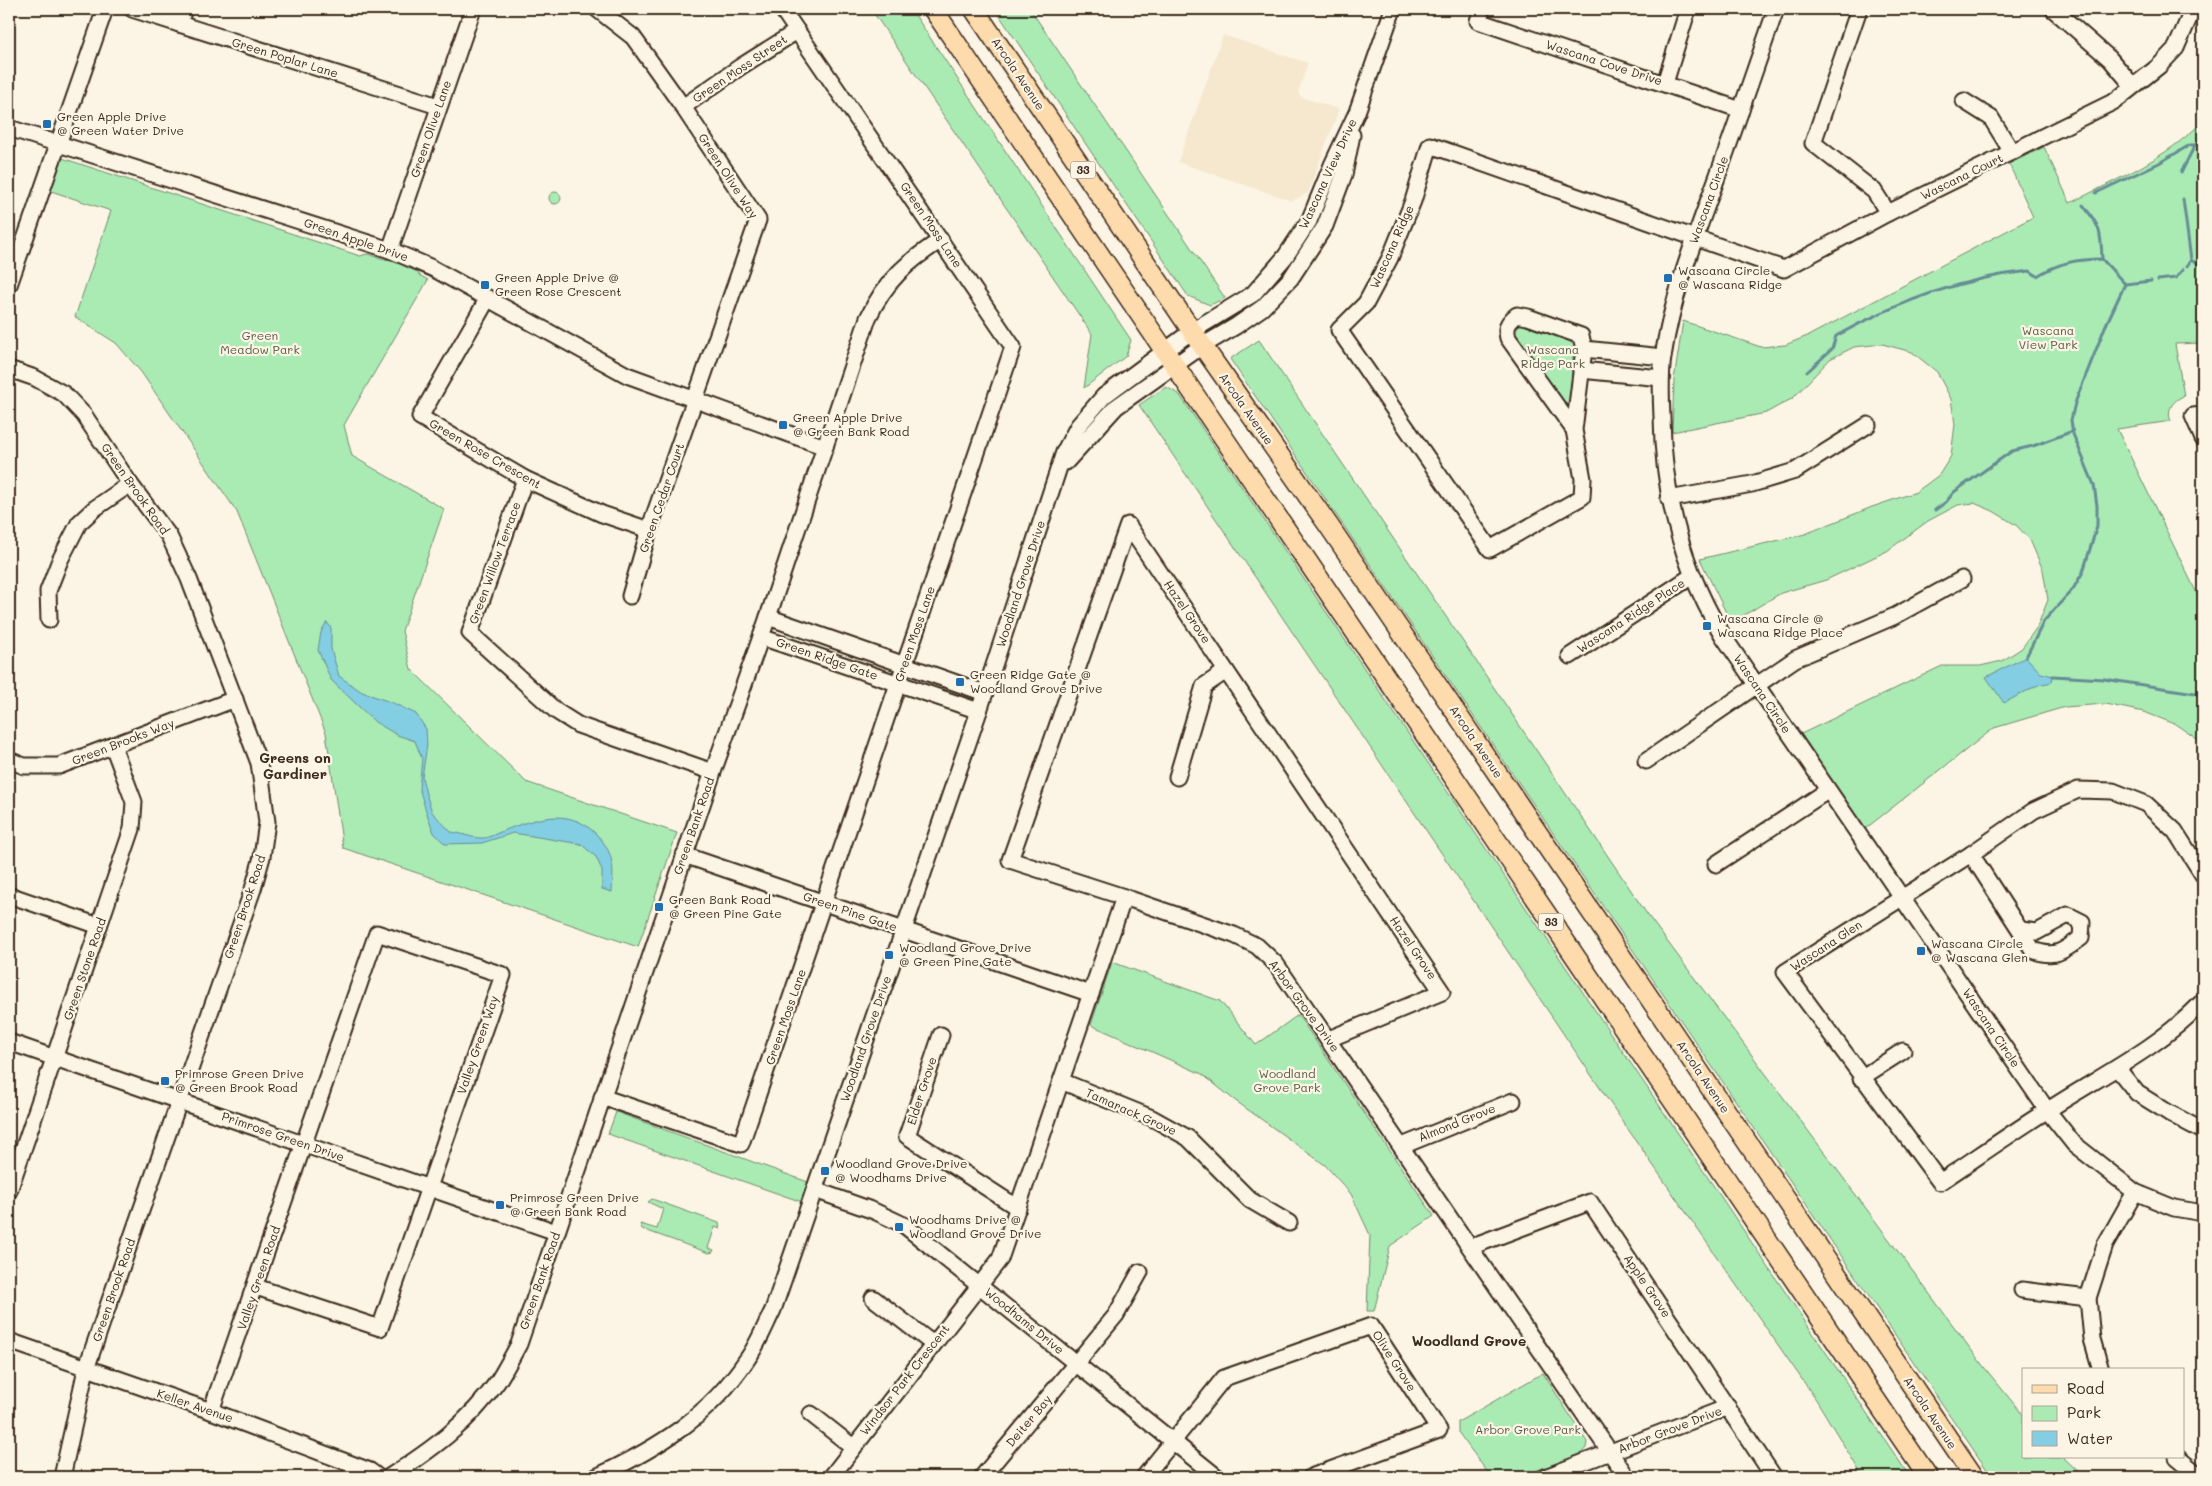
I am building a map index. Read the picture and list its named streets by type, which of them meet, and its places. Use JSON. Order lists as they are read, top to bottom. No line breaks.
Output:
{"streets":{"main road":["Arcola Avenue","33"],"street":["Green Poplar Lane","Wascana Cove Drive","Green Moss Street","Green Olive Lane","Wascana View Drive","Green Olive Way","Wascana Court","Wascana Circle","Green Moss Lane","Green Apple Drive","Wascana Ridge","Green Rose Crescent","Green Brook Road","Green Cedar Court","Green Willow Terrace","Woodland Grove Drive","Hazel Grove","Wascana Ridge Place","Green Ridge Gate","Green Brooks Way","Green Bank Road","Green Pine Gate","Wascana Glen","Green Stone Road","Arbor Grove Drive","Valley Green Way","Elder Grove","Tamarack Grove","Almond Grove","Primrose Green Drive","Valley Green Road","Apple Grove","Woodhams Drive","Olive Grove","Windsor Park Crescent","Keller Avenue","Deiter Bay"]},"crossings":[["Green Poplar Lane","Green Olive Lane"],["Wascana Cove Drive","Wascana Circle"],["Green Moss Street","Green Olive Way"],["Green Moss Street","Green Moss Lane"],["Arcola Avenue","Wascana View Drive"],["Green Olive Lane","Green Apple Drive"],["33","Wascana View Drive"],["33","Woodland Grove Drive"],["Wascana View Drive","Woodland Grove Drive"],["Green Olive Way","Green Apple Drive"],["Green Olive Way","Green Cedar Court"],["Wascana Court","Wascana Circle"],["Wascana Court","Wascana Ridge"],["Wascana Circle","Wascana Ridge"],["Wascana Circle","Wascana Ridge Place"],["Wascana Circle","Wascana Glen"],["Green Moss Lane","Green Ridge Gate"],["Green Moss Lane","Green Bank Road"],["Green Moss Lane","Green Pine Gate"],["Green Apple Drive","Green Rose Crescent"],["Green Apple Drive","Green Cedar Court"],["Green Apple Drive","Green Bank Road"],["Green Rose Crescent","Green Cedar Court"],["Green Rose Crescent","Green Willow Terrace"],["Green Brook Road","Green Brooks Way"],["Green Brook Road","Primrose Green Drive"],["Green Brook Road","Keller Avenue"],["Green Willow Terrace","Green Bank Road"],["Woodland Grove Drive","Green Ridge Gate"],["Woodland Grove Drive","Green Pine Gate"],["Woodland Grove Drive","Woodhams Drive"],["Hazel Grove","Arbor Grove Drive"],["Green Ridge Gate","Green Bank Road"],["Green Brooks Way","Green Stone Road"],["Green Bank Road","Green Pine Gate"],["Green Bank Road","Primrose Green Drive"],["Green Stone Road","Primrose Green Drive"],["Arbor Grove Drive","Almond Grove"],["Arbor Grove Drive","Apple Grove"],["Valley Green Way","Primrose Green Drive"],["Valley Green Way","Valley Green Road"],["Primrose Green Drive","Valley Green Road"],["Valley Green Road","Keller Avenue"],["Woodhams Drive","Olive Grove"],["Woodhams Drive","Windsor Park Crescent"],["Woodhams Drive","Deiter Bay"]],"districts":["Greens on Gardiner","Woodland Grove"],"parks":["Wascana View Park","Green Meadow Park","Wascana Ridge Park","Woodland Grove Park","Arbor Grove Park"],"places":{"transit":["Green Apple Drive @ Green Water Drive","Wascana Circle @ Wascana Ridge","Green Apple Drive @ Green Rose Crescent","Green Apple Drive @ Green Bank Road","Wascana Circle @ Wascana Ridge Place","Green Ridge Gate @ Woodland Grove Drive","Green Bank Road @ Green Pine Gate","Wascana Circle @ Wascana Glen","Woodland Grove Drive @ Green Pine Gate","Primrose Green Drive @ Green Brook Road","Woodland Grove Drive @ Woodhams Drive","Primrose Green Drive @ Green Bank Road","Woodhams Drive @ Woodland Grove Drive"]},"legend":["Road","Park","Water"]}
